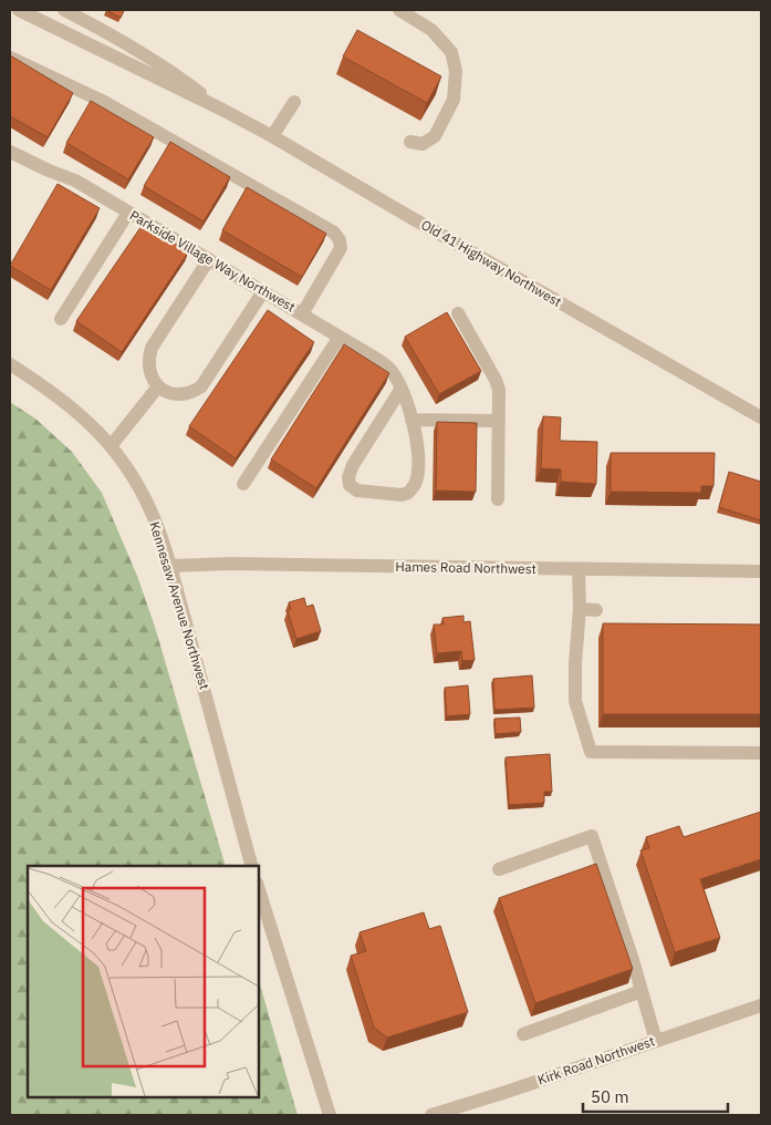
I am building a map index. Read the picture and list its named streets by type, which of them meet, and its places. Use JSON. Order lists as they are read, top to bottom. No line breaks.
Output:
{"streets":{"street":["Parkside Village Way Northwest","Old 41 Highway Northwest","Hames Road Northwest","Kennesaw Avenue Northwest","Kirk Road Northwest"]},"crossings":[["Hames Road Northwest","Kennesaw Avenue Northwest"]],"scale_bar":"50 m"}
